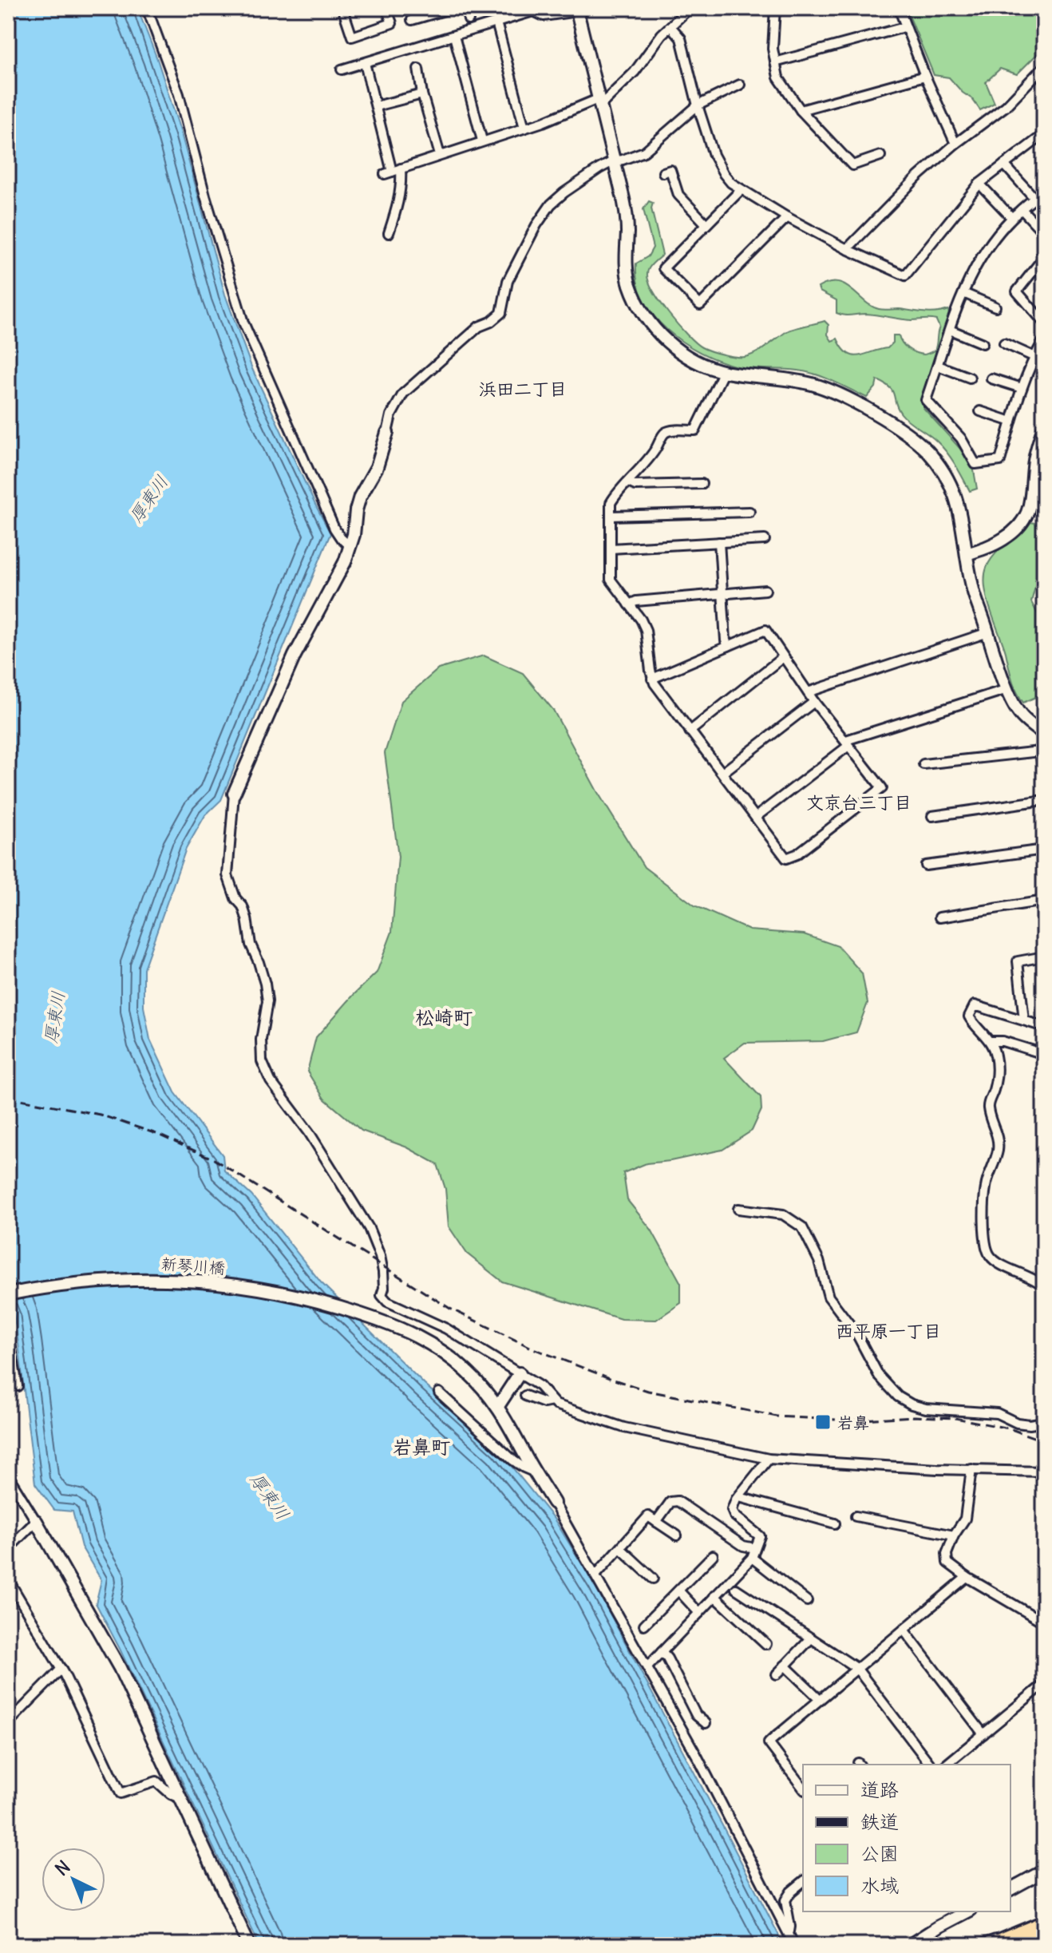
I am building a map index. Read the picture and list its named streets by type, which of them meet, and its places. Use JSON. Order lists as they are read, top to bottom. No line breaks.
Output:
{"streets":{"street":["新琴川橋"]},"districts":["浜田二丁目","文京台三丁目","松崎町","西平原一丁目","岩鼻町"],"water":["厚東川"],"places":{"transit":["岩鼻"]},"legend":["道路","鉄道","公園","水域"],"north":"top left"}
